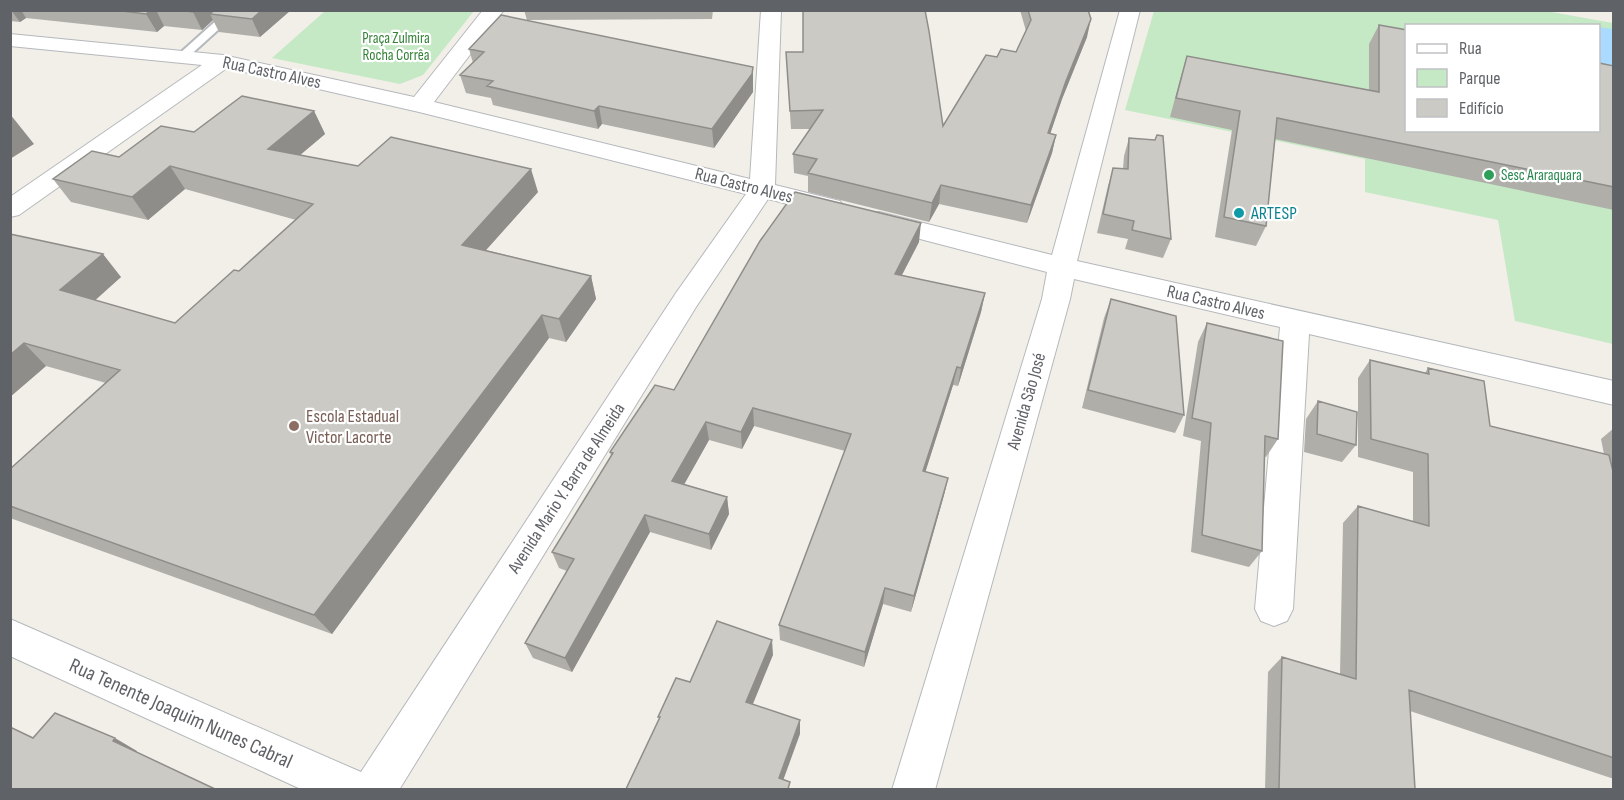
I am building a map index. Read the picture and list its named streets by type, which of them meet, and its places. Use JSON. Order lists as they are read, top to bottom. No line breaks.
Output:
{"streets":{"street":["Rua Castro Alves","Avenida São José","Avenida Mario Y. Barra de Almeida","Rua Tenente Joaquim Nunes Cabral"]},"crossings":[["Rua Castro Alves","Avenida São José"],["Rua Castro Alves","Avenida Mario Y. Barra de Almeida"]],"parks":["Praça Zulmira Rocha Corrêa"],"places":["Sesc Araraquara","ARTESP","Escola Estadual Victor Lacorte"],"legend":["Rua","Parque","Edifício"]}
